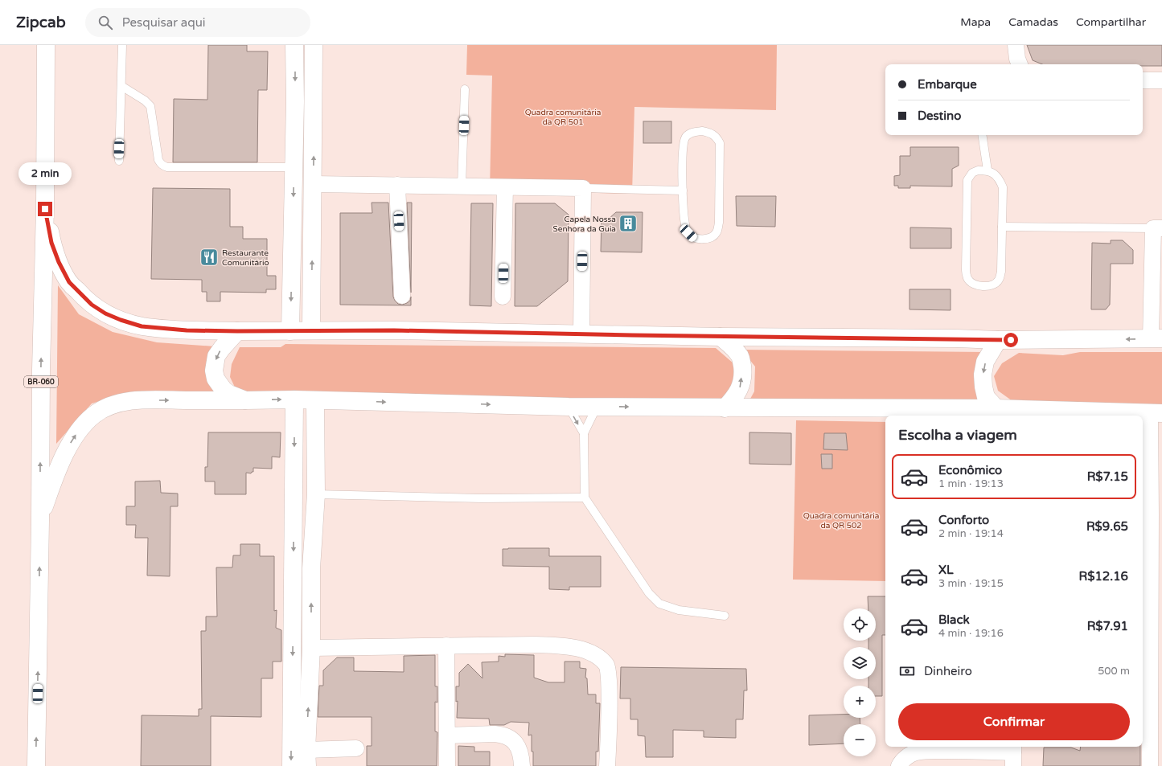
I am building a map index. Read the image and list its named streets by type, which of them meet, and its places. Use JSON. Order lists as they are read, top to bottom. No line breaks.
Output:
{"streets":{"main road":["BR-060"]},"parks":["Quadra comunitária da QR 501","Quadra comunitária da QR 502"],"places":{"building":["Capela Nossa Senhora da Guia"],"restaurant":["Restaurante Comunitário"]},"page":{"header":"Zipcab","search":"Pesquisar aqui","nav":["Mapa","Camadas","Compartilhar"],"banner":["Embarque","Destino"],"bubble":"2 min","heading":"Escolha a viagem","list":[{"name":"Econômico","note":"1 min · 19:13","value":"R$7.15"},{"name":"Conforto","note":"2 min · 19:14","value":"R$9.65"},{"name":"XL","note":"3 min · 19:15","value":"R$12.16"},{"name":"Black","note":"4 min · 19:16","value":"R$7.91"}],"map_buttons":["+","−"],"pay":["Dinheiro","500 m"],"buttons":"Confirmar"}}
